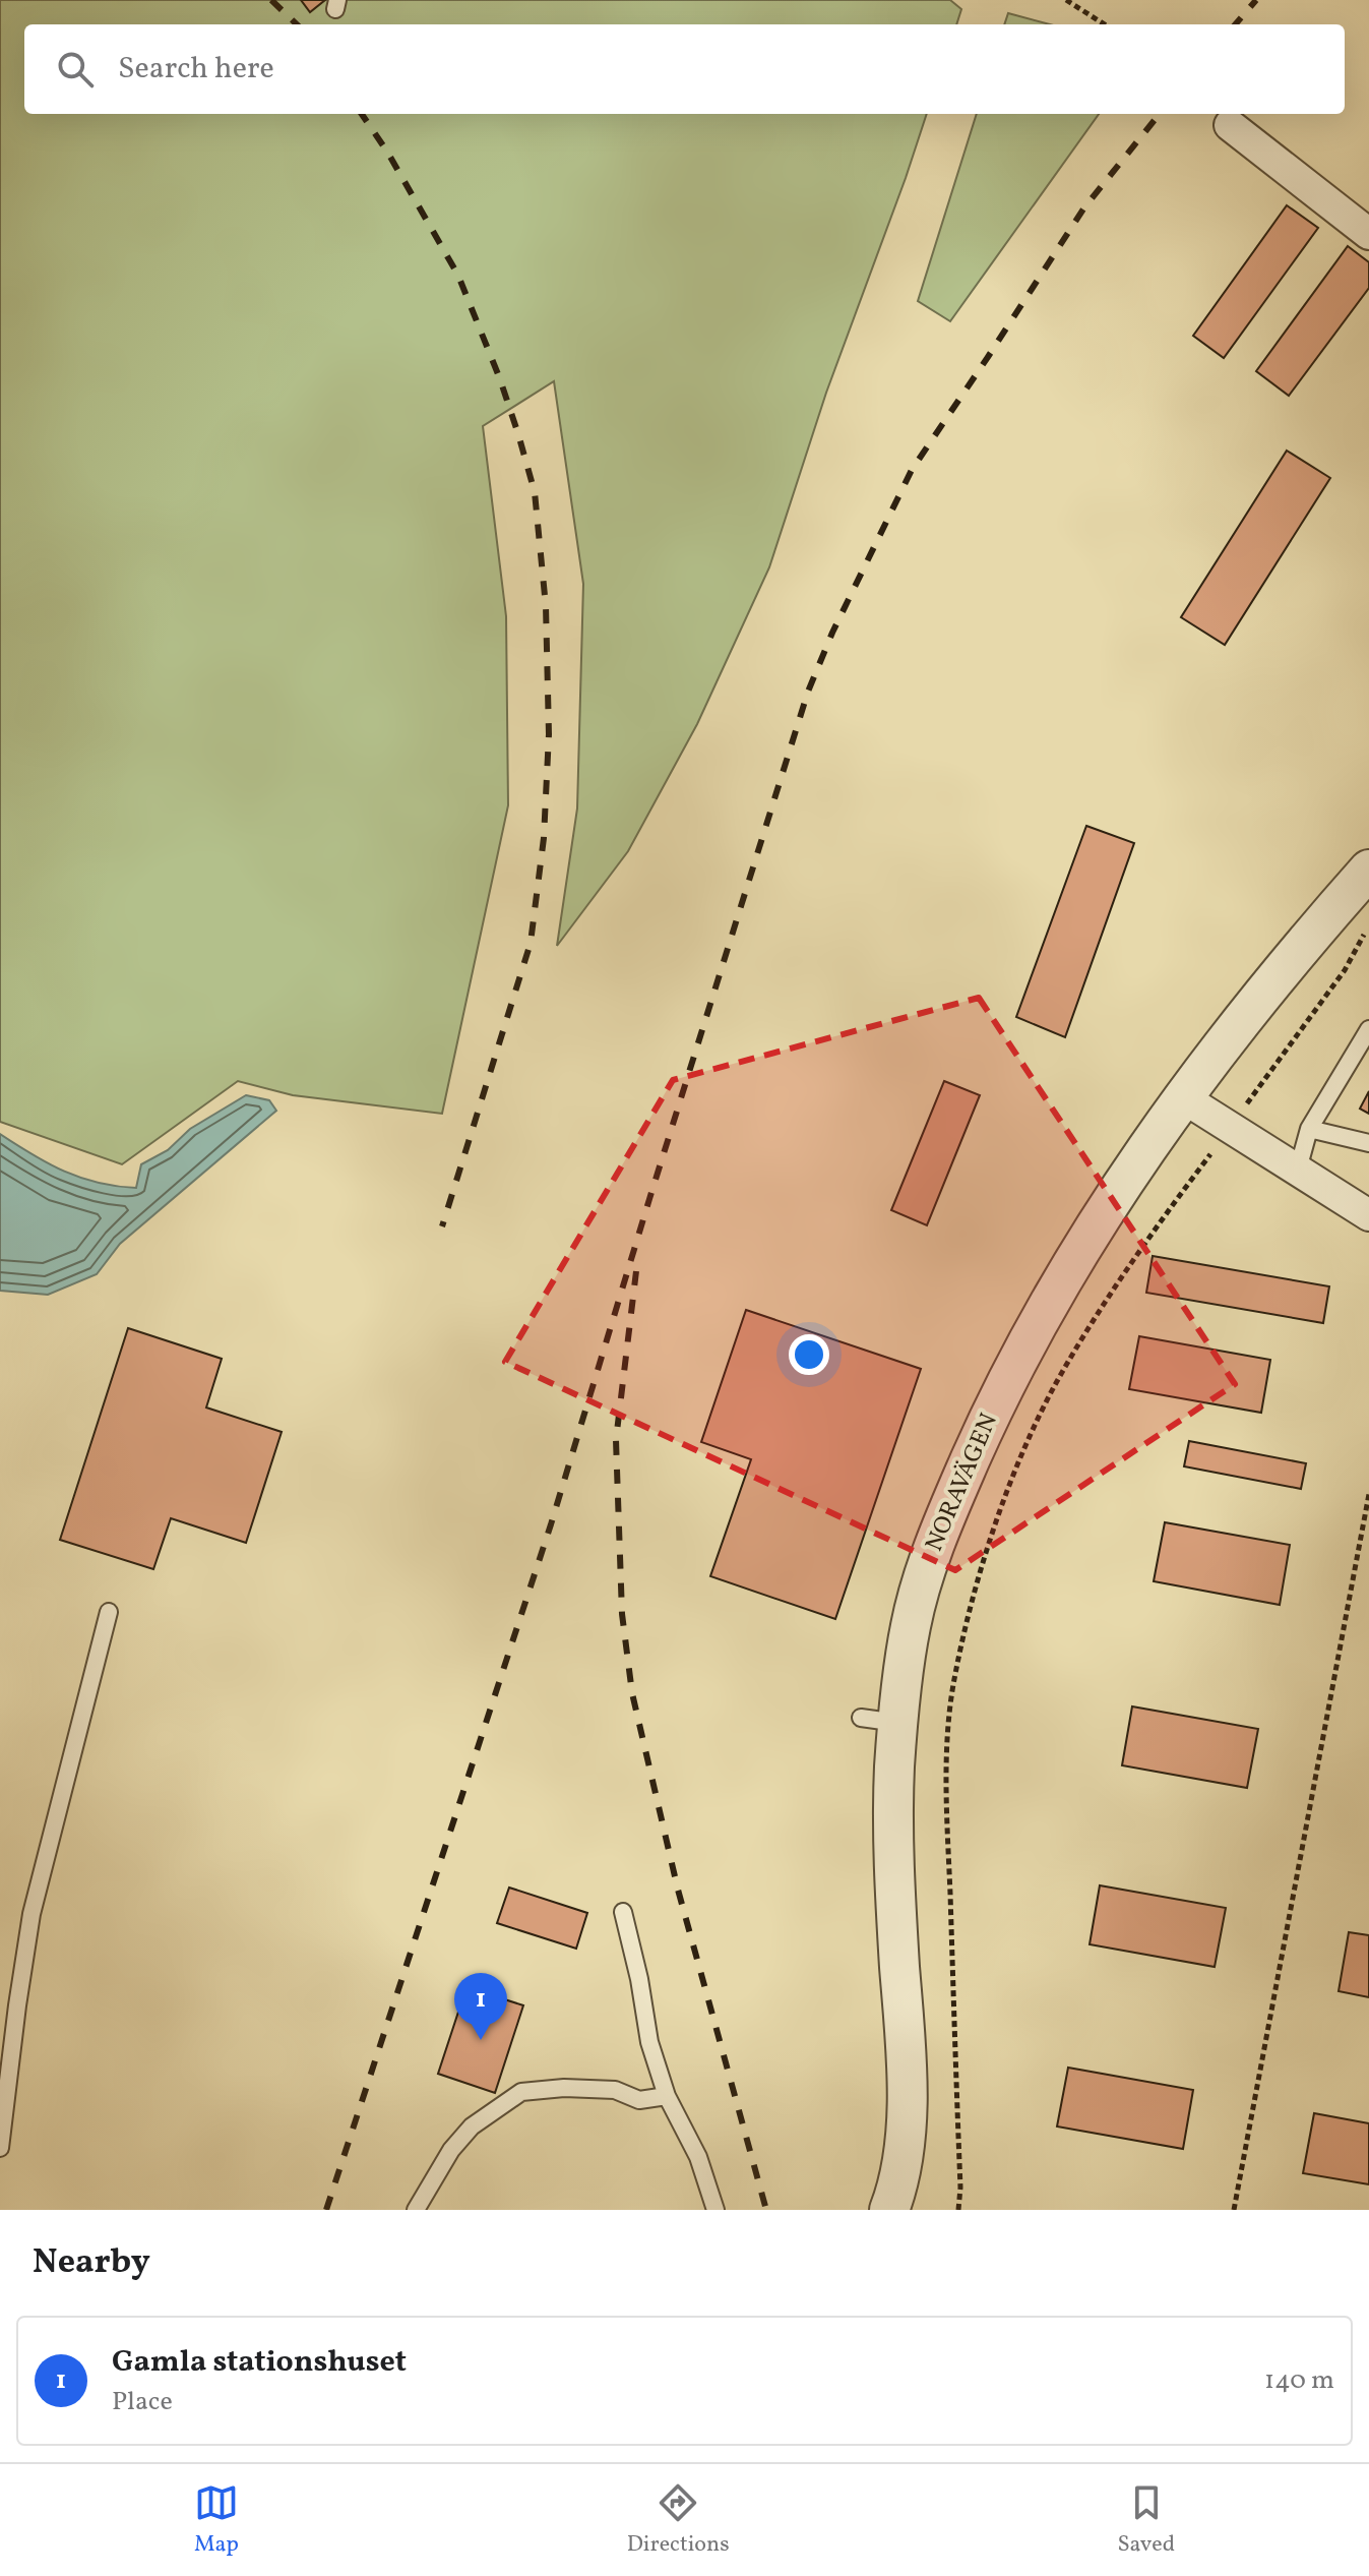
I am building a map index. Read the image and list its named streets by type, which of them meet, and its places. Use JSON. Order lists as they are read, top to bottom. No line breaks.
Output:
{"streets":{"street":["NORAVÄGEN"]},"page":{"search":"Search here","pins":"1","heading":"Nearby","list":[{"mark":"1","name":"Gamla stationshuset","note":"Place","value":"140 m"}],"nav":["Map","Directions","Saved"]}}
